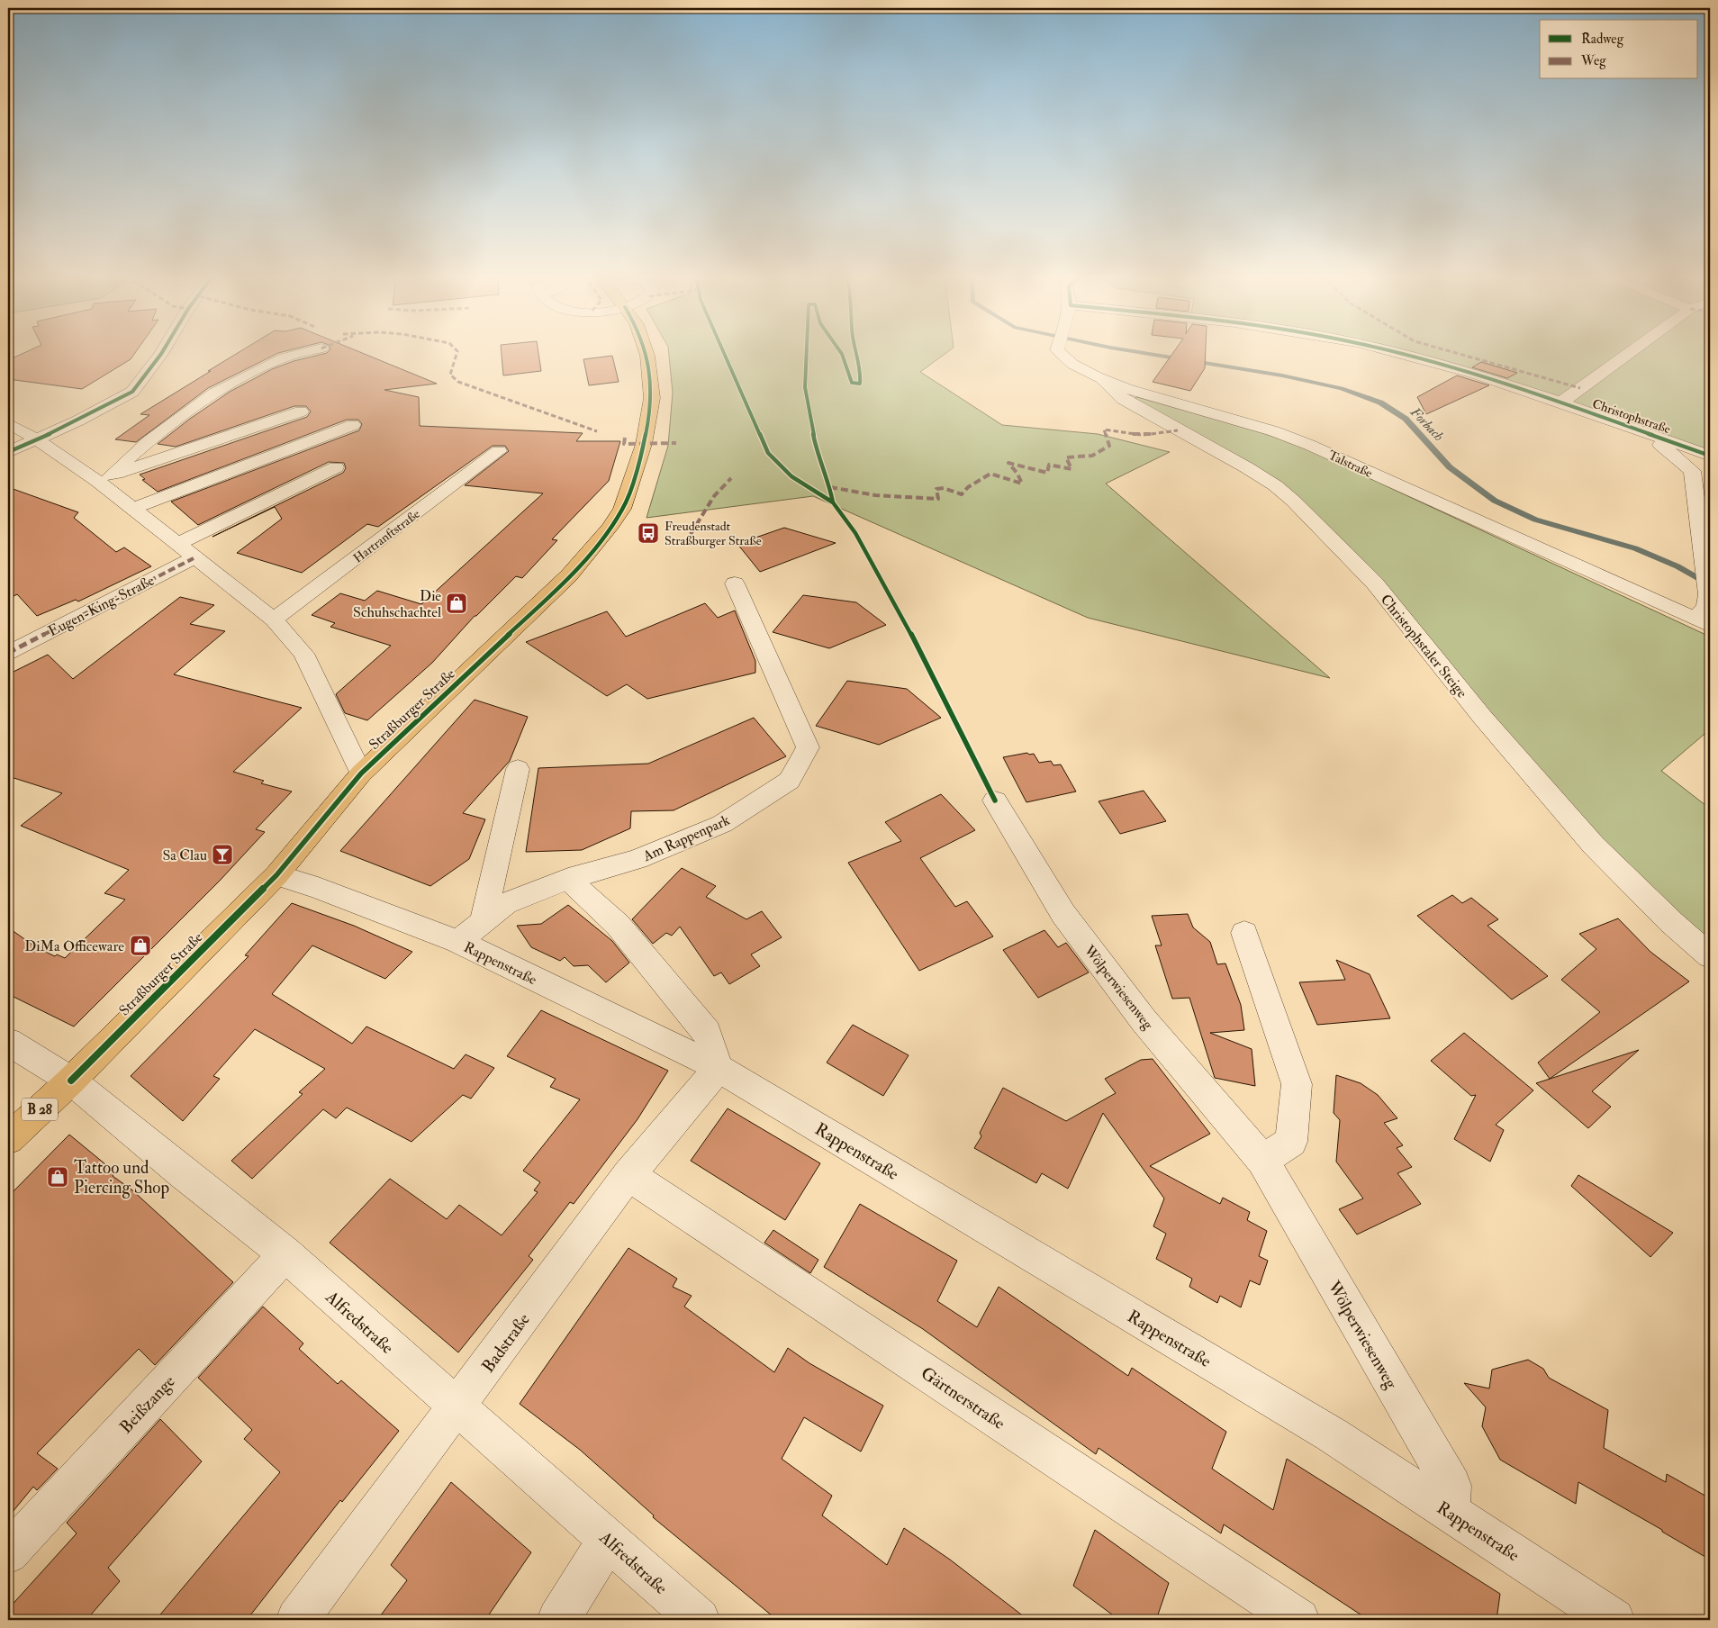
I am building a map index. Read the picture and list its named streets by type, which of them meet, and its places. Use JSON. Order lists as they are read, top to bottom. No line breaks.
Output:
{"streets":{"main road":["Straßburger Straße","B 28"],"street":["Christophstraße","Talstraße","Hartranftstraße","Eugen-King-Straße","Christophstaler Steige","Am Rappenpark","Rappenstraße","Wölperwiesenweg","Alfredstraße","Badstraße","Gärtnerstraße","Beißzange"]},"crossings":[["Talstraße","Christophstaler Steige"],["Straßburger Straße","Rappenstraße"],["Straßburger Straße","Alfredstraße"],["Am Rappenpark","Rappenstraße"],["Rappenstraße","Wölperwiesenweg"],["Rappenstraße","Badstraße"],["Alfredstraße","Badstraße"],["Alfredstraße","Beißzange"],["Badstraße","Gärtnerstraße"]],"water":["Forbach"],"places":{"bus stop":["Freudenstadt Straßburger Straße"],"shop":["Die Schuhschachtel","DiMa Officeware","Tattoo und Piercing Shop"],"bar":["Sa Clau"]},"legend":["Radweg","Weg"]}
